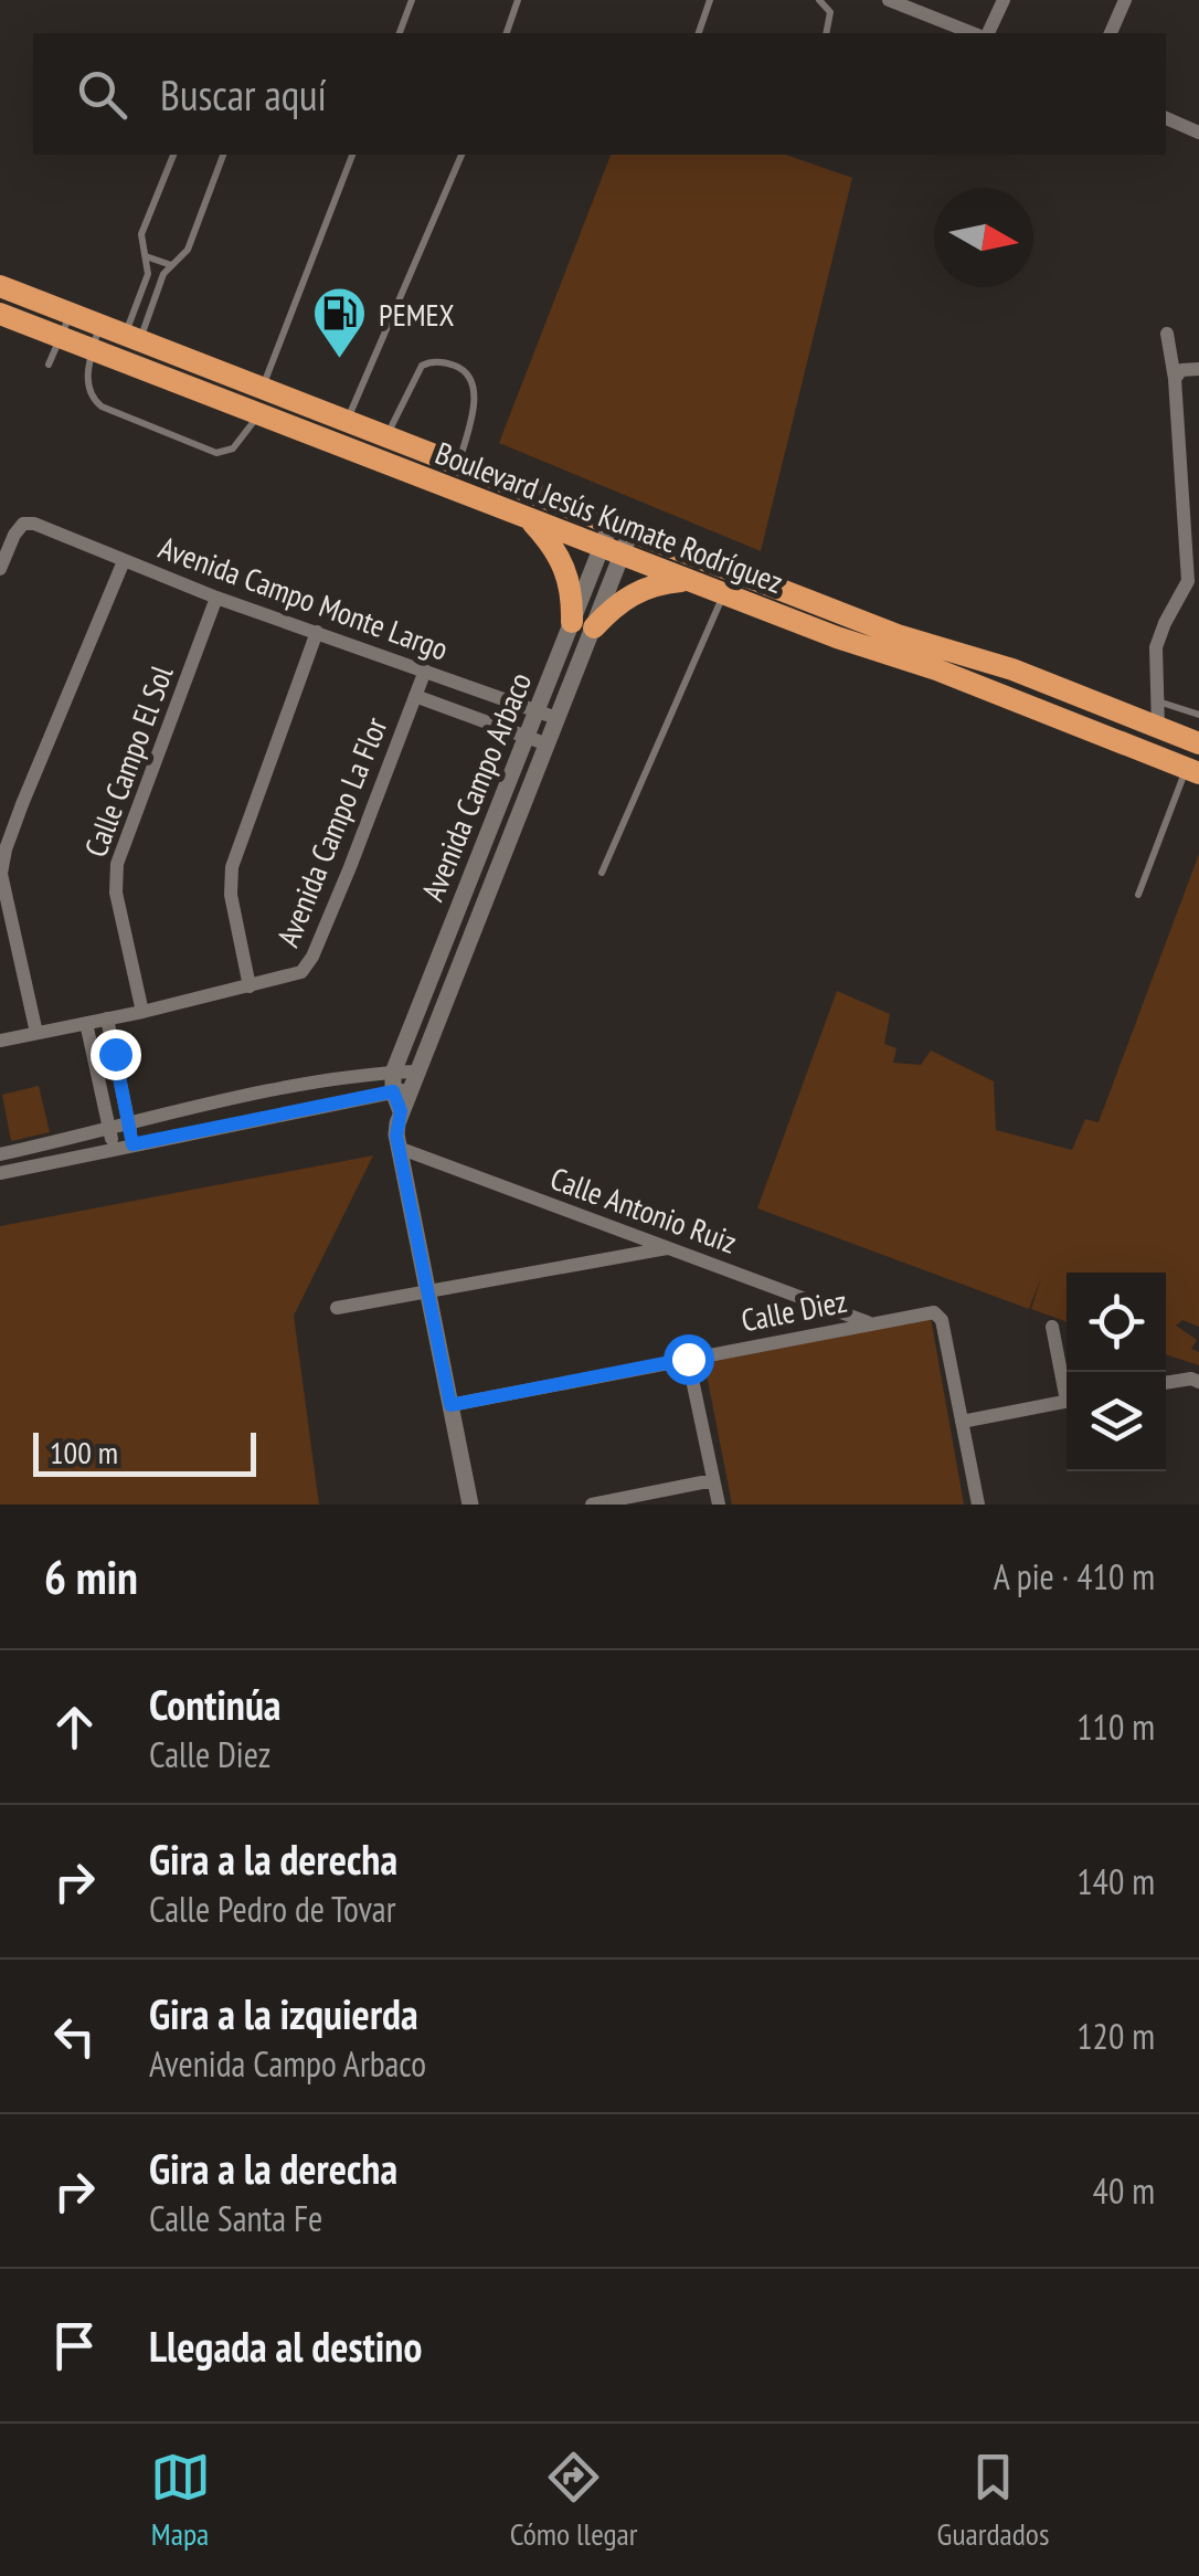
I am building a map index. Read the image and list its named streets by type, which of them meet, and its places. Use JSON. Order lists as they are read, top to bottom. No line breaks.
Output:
{"streets":{"highway":["Boulevard Jesús Kumate Rodríguez"],"street":["Avenida Campo Monte Largo","Calle Campo El Sol","Avenida Campo Arbaco","Avenida Campo La Flor","Calle Antonio Ruiz","Calle Diez"]},"crossings":[["Boulevard Jesús Kumate Rodríguez","Avenida Campo Arbaco"],["Avenida Campo Monte Largo","Calle Campo El Sol"],["Avenida Campo Monte Largo","Avenida Campo Arbaco"],["Avenida Campo Monte Largo","Avenida Campo La Flor"],["Calle Campo El Sol","Avenida Campo La Flor"],["Calle Antonio Ruiz","Calle Diez"]],"places":{"fuel station":["PEMEX"]},"scale_bar":"100 m","north":"right","page":{"search":"Buscar aquí","scale":"100 m","heading":["6 min","A pie · 410 m"],"list":[["Continúa","Calle Diez","110 m"],["Gira a la derecha","Calle Pedro de Tovar","140 m"],["Gira a la izquierda","Avenida Campo Arbaco","120 m"],["Gira a la derecha","Calle Santa Fe","40 m"],"Llegada al destino"],"nav":["Mapa","Cómo llegar","Guardados"]}}
